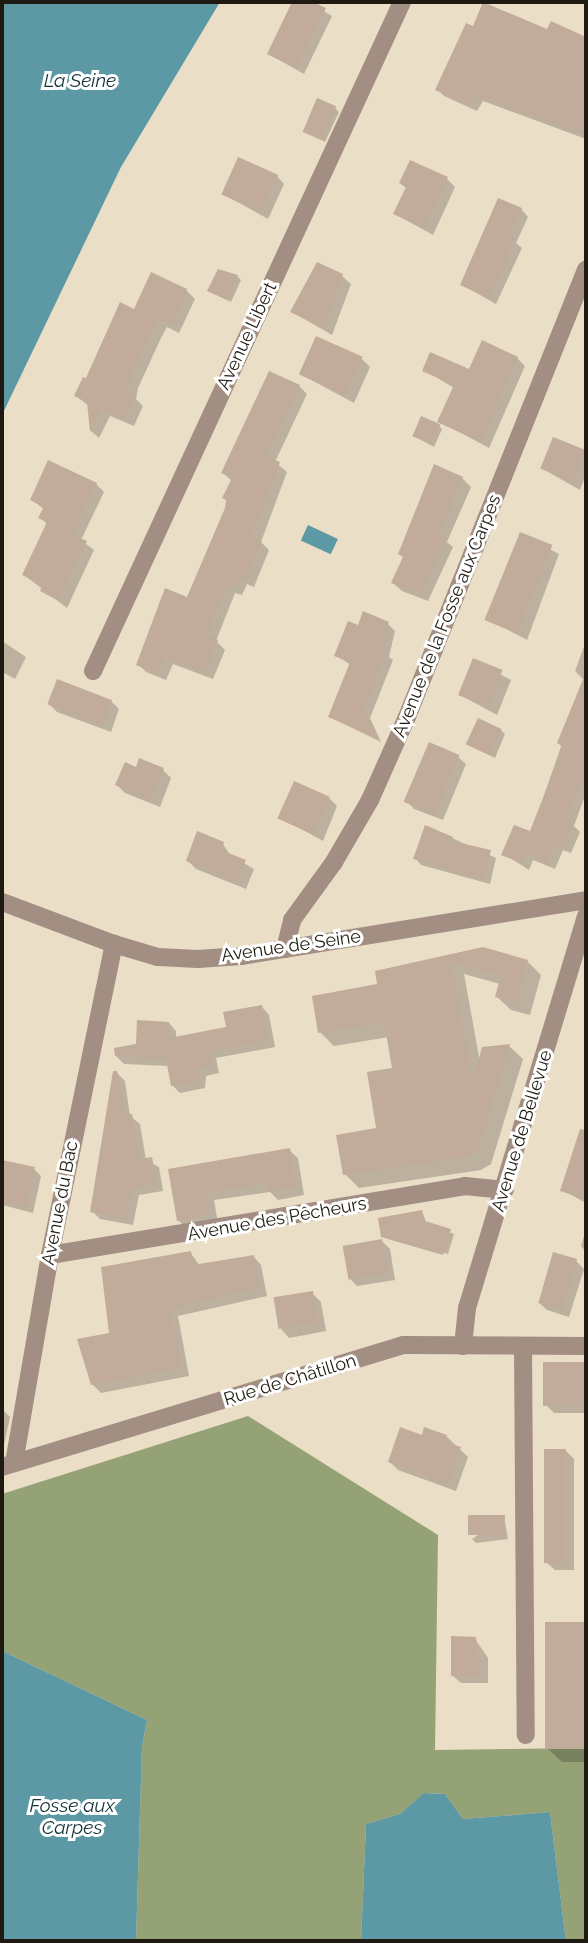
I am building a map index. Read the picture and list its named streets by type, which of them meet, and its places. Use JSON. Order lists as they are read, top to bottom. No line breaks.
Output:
{"streets":{"street":["Avenue Libert","Avenue de la Fosse aux Carpes","Avenue de Seine","Avenue de Bellevue","Avenue du Bac","Avenue des Pêcheurs","Rue de Châtillon"]},"crossings":[["Avenue de la Fosse aux Carpes","Avenue de Seine"],["Avenue de Seine","Avenue du Bac"],["Avenue de Bellevue","Avenue des Pêcheurs"],["Avenue de Bellevue","Rue de Châtillon"],["Avenue du Bac","Avenue des Pêcheurs"],["Avenue du Bac","Rue de Châtillon"]],"water":["La Seine","Fosse aux Carpes"]}
